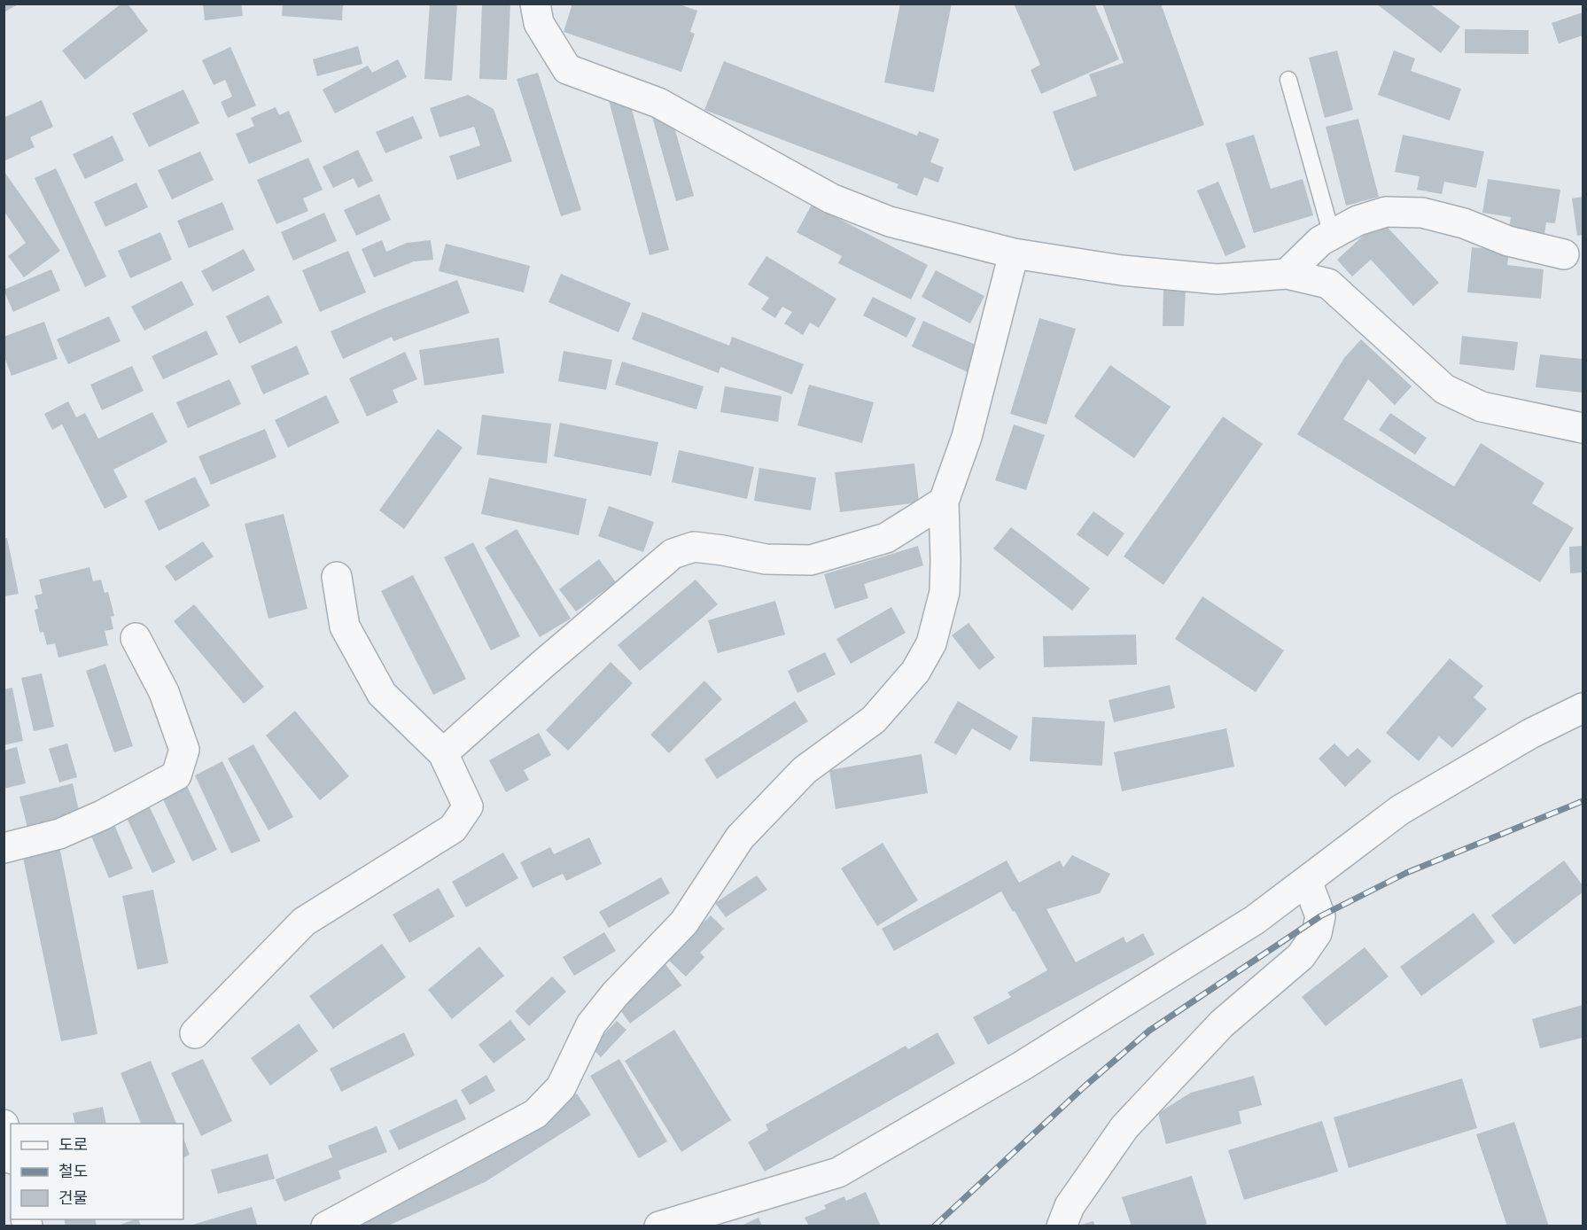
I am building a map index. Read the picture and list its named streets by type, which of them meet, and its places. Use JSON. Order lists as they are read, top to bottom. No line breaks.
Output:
{"legend":["도로","철도","건물"]}
